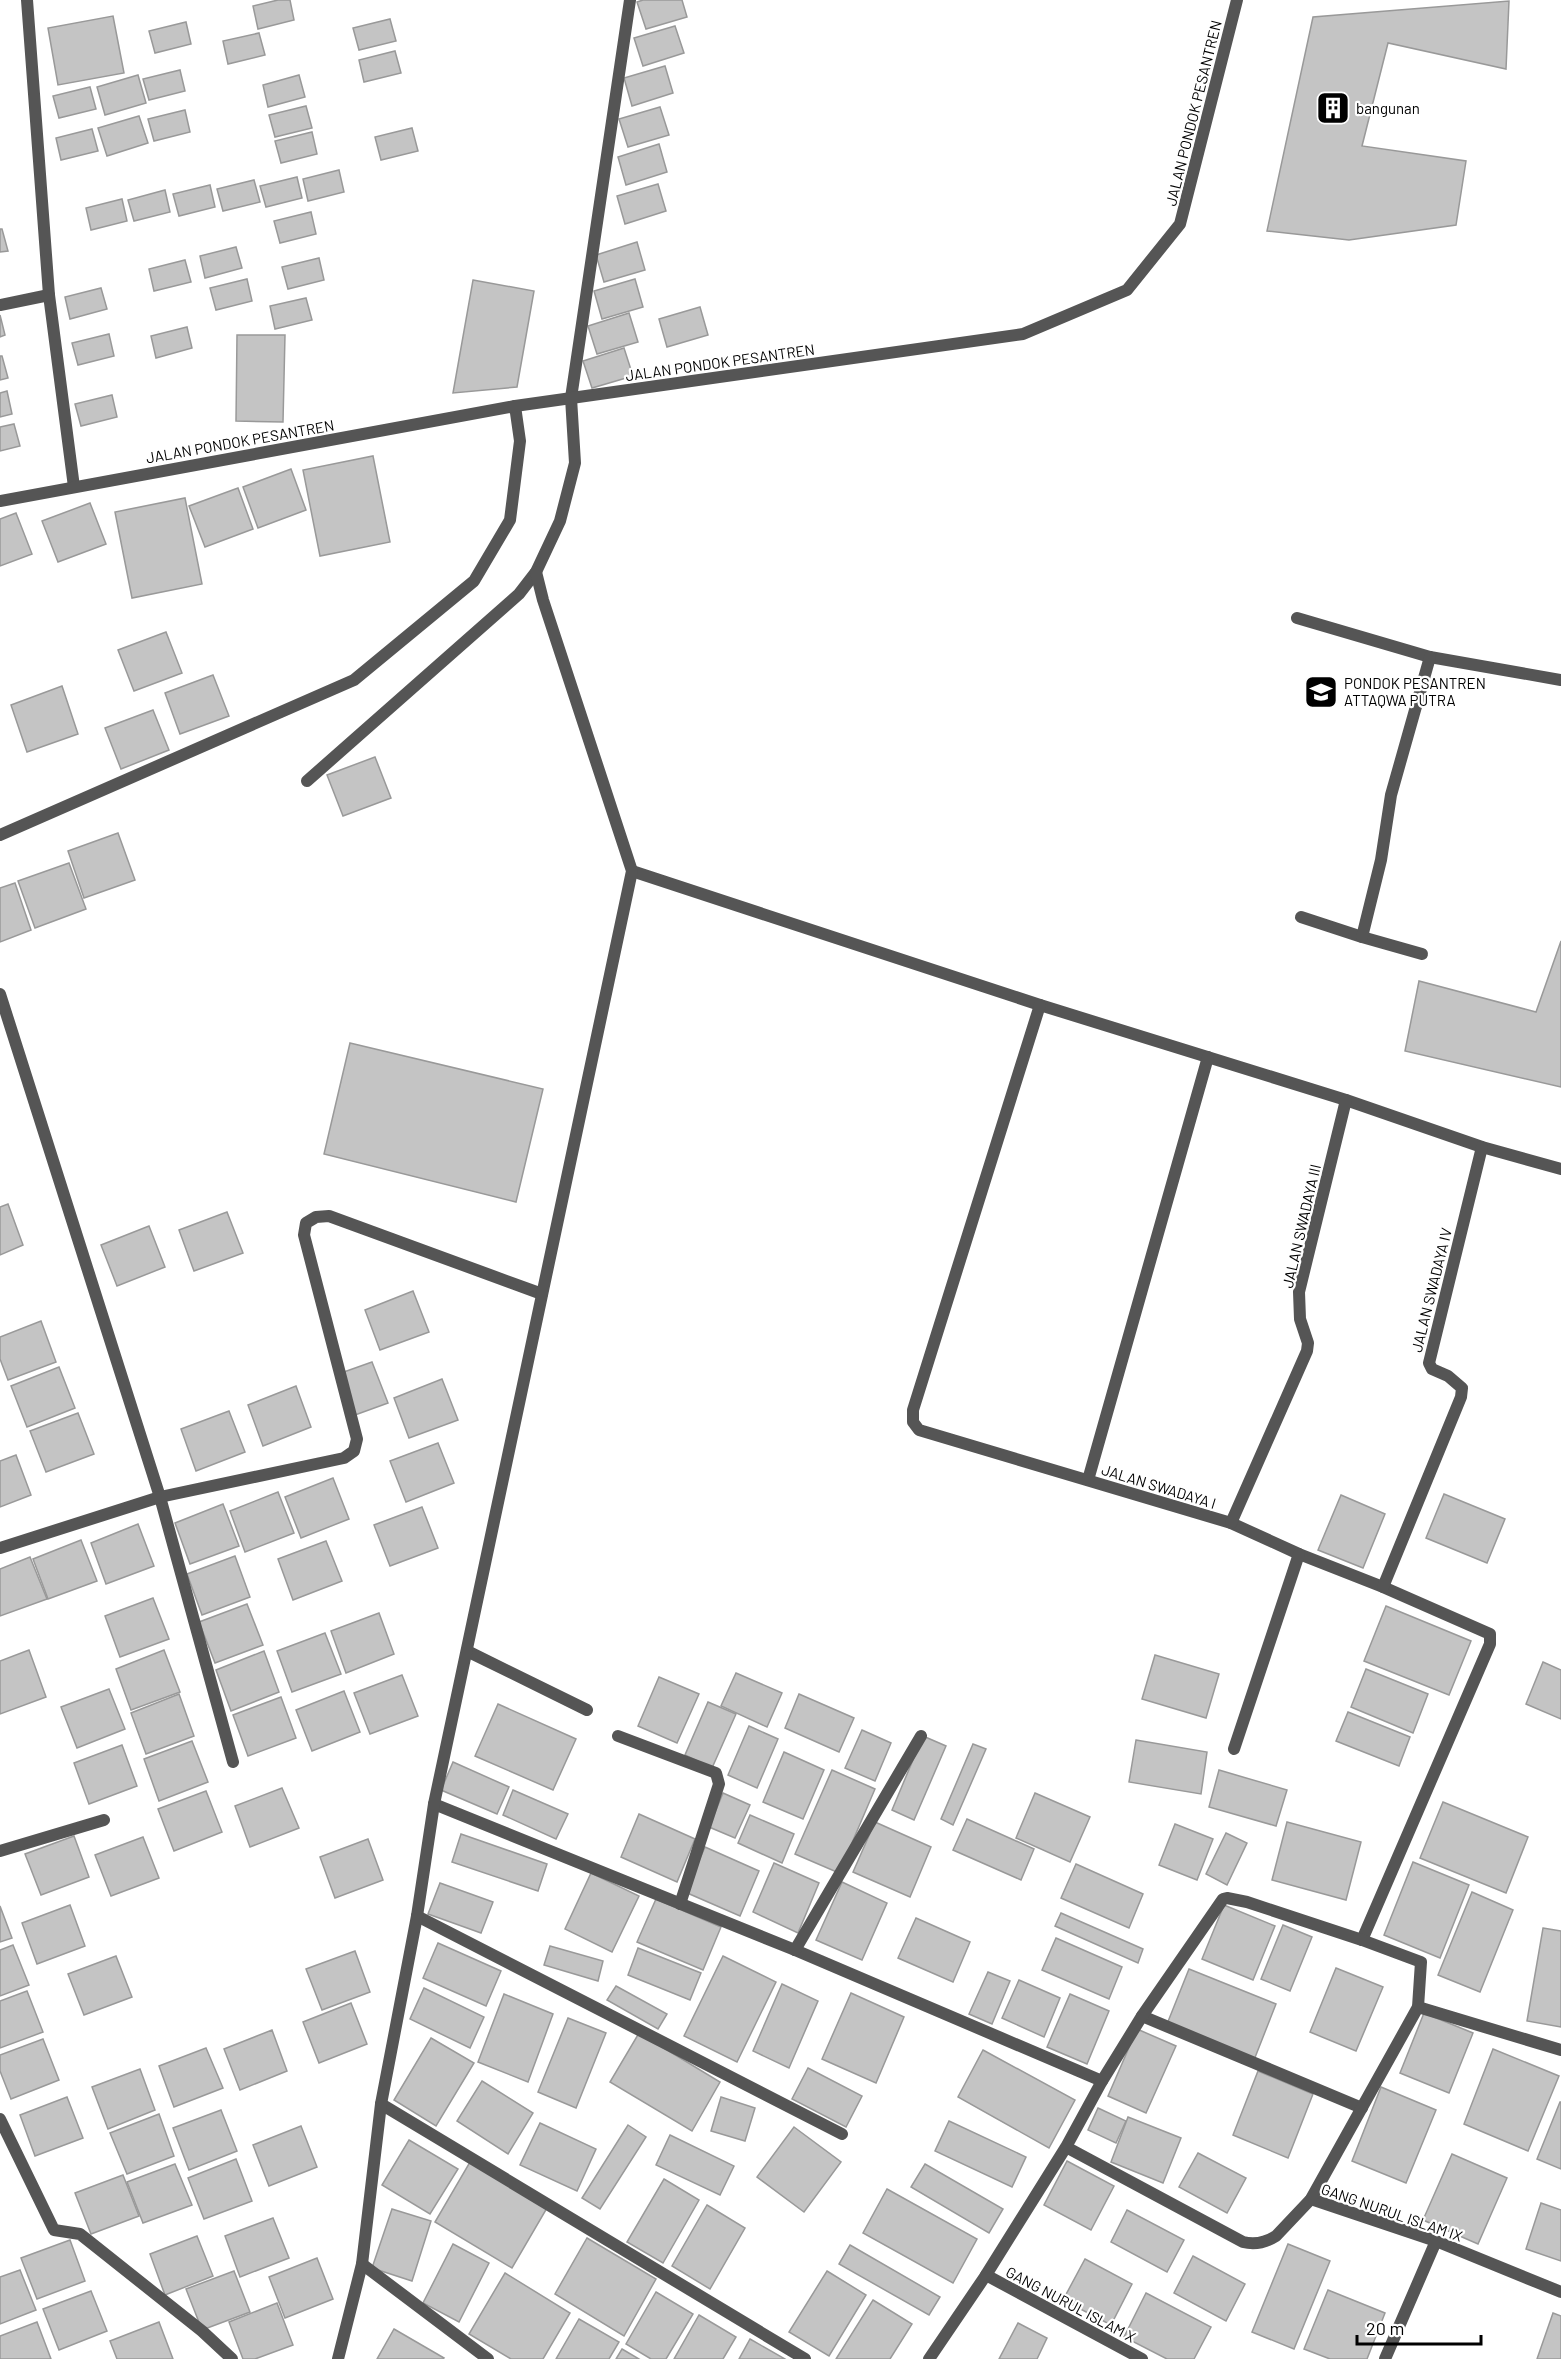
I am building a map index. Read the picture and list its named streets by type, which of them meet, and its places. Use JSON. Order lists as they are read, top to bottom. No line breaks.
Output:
{"streets":{"street":["JALAN PONDOK PESANTREN","JALAN SWADAYA III","JALAN SWADAYA IV","JALAN SWADAYA I","GANG NURUL ISLAM IX","GANG NURUL ISLAM X"]},"crossings":[["JALAN SWADAYA III","JALAN SWADAYA I"],["JALAN SWADAYA IV","JALAN SWADAYA I"]],"places":{"building":["bangunan"],"school or university":["PONDOK PESANTREN ATTAQWA PUTRA"]},"scale_bar":"20 m"}
